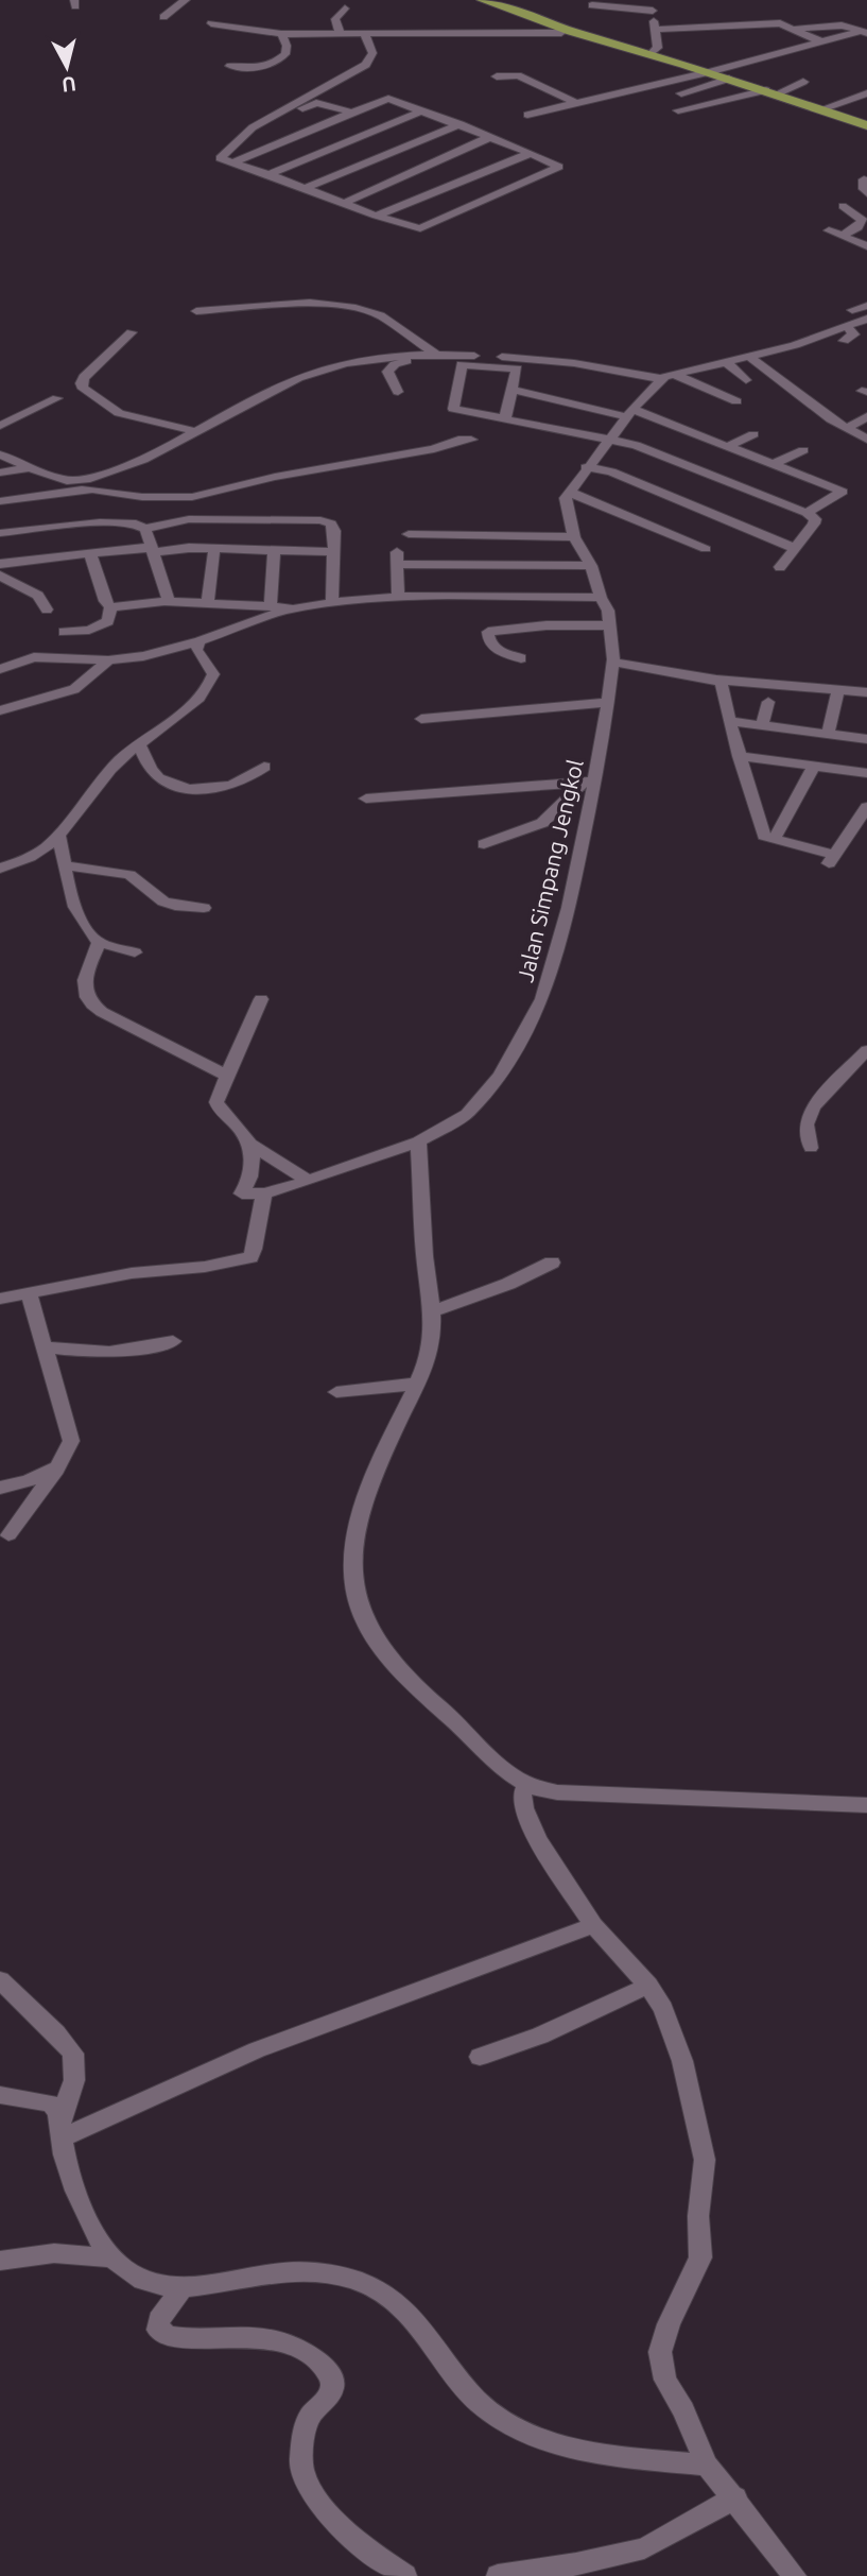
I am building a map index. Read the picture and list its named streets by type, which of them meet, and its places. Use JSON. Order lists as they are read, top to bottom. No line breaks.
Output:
{"streets":{"street":["Jalan Simpang Jengkol"]},"north":"bottom"}
